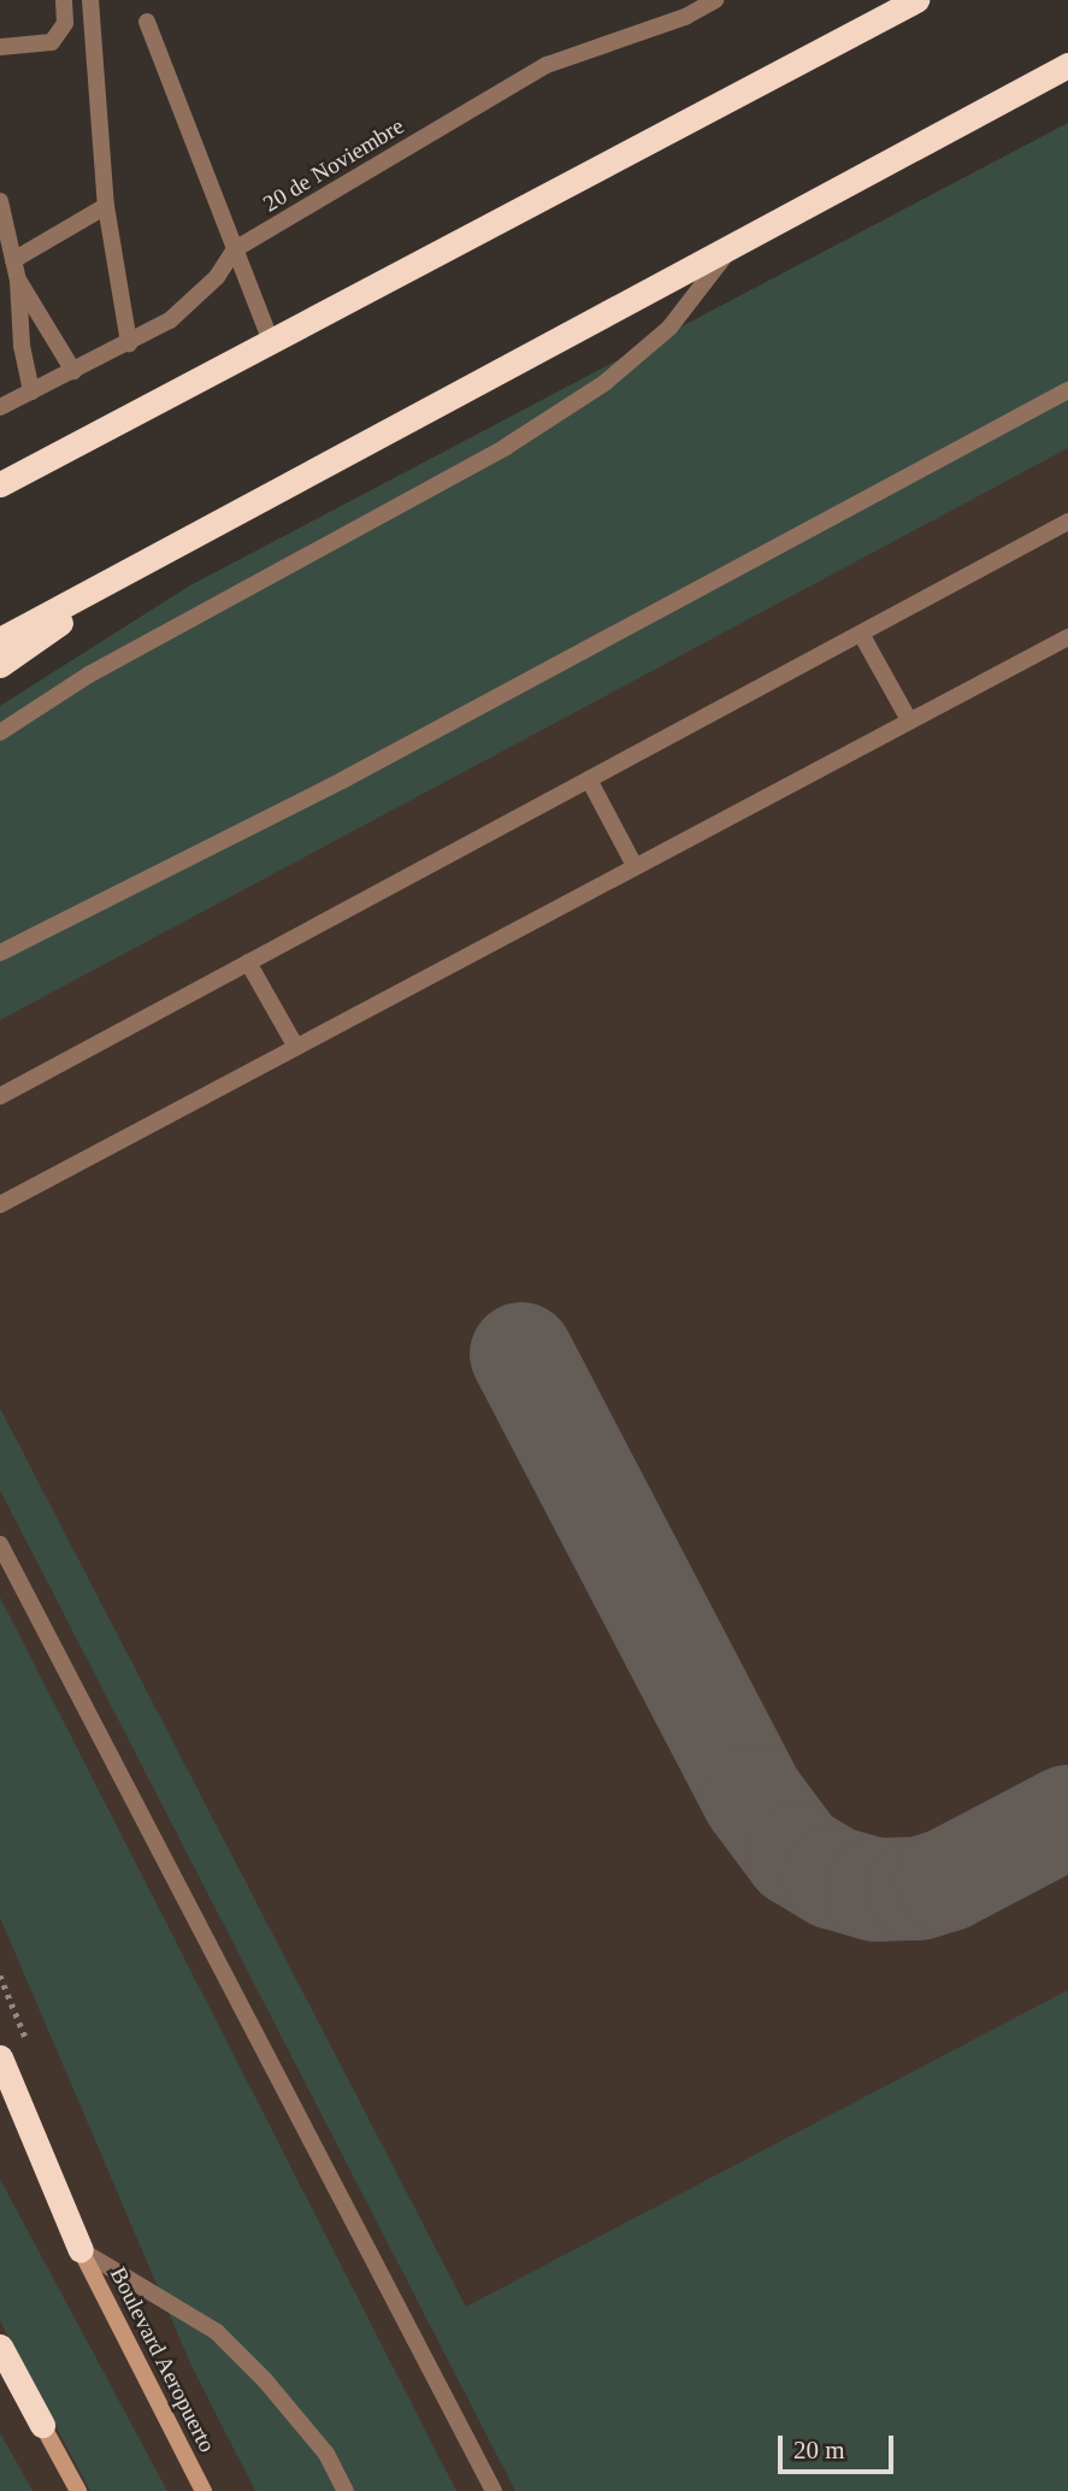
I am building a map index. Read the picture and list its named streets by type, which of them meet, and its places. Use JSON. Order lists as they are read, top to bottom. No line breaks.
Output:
{"streets":{"street":["20 de Noviembre","Boulevard Aeropuerto"]},"scale_bar":"20 m"}
